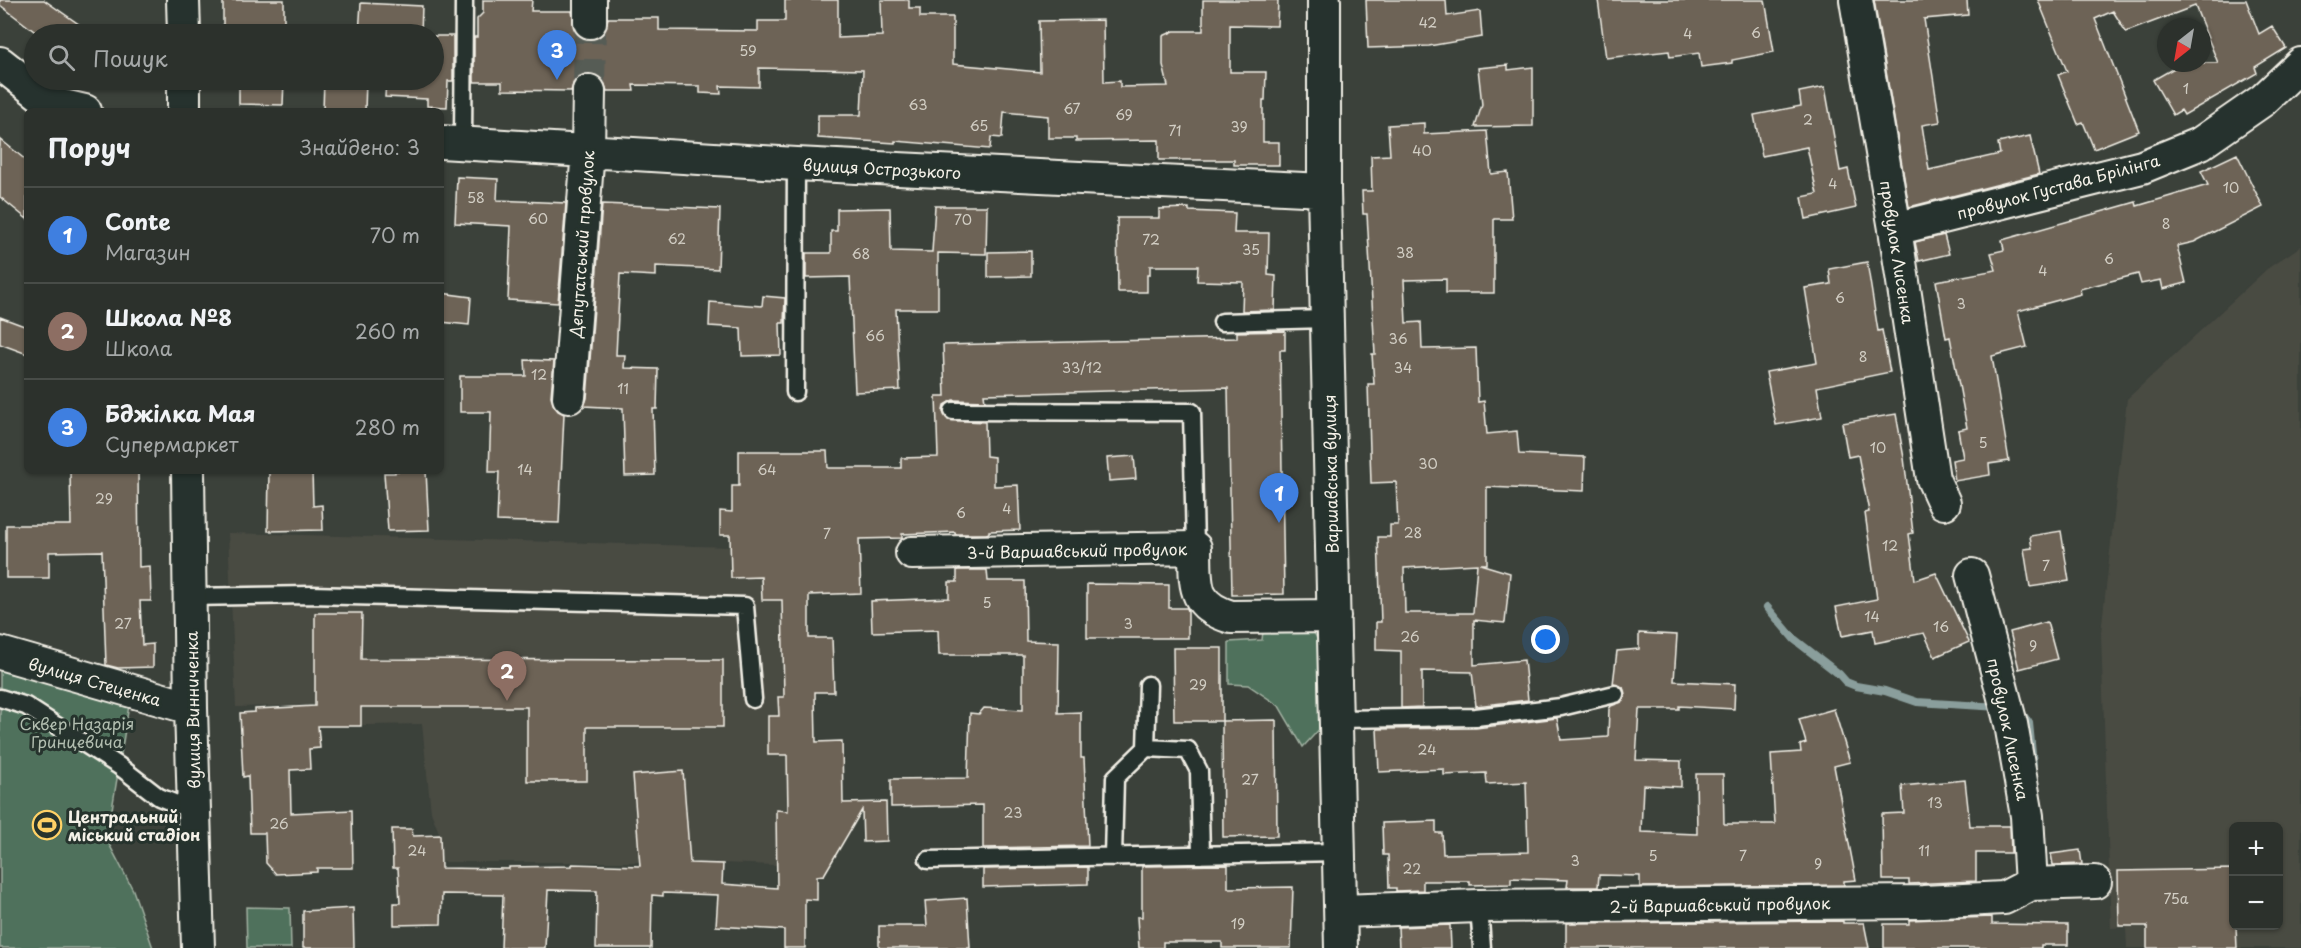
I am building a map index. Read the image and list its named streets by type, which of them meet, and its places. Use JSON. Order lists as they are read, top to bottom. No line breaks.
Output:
{"streets":{"street":["вулиця Острозького","провулок Густава Брілінга","Депутатський провулок","провулок Лисенка","Варшавська вулиця","3-й Варшавський провулок","вулиця Стеценка","вулиця Винниченка","2-й Варшавський провулок"]},"crossings":[["вулиця Острозького","Депутатський провулок"],["вулиця Острозького","Варшавська вулиця"],["провулок Густава Брілінга","провулок Лисенка"],["провулок Лисенка","2-й Варшавський провулок"],["Варшавська вулиця","3-й Варшавський провулок"],["Варшавська вулиця","2-й Варшавський провулок"],["вулиця Стеценка","вулиця Винниченка"]],"parks":["Сквер Назарія Гринцевича"],"places":{"sports":["Центральний міський стадіон"]},"house_numbers":["42","6","4","59","1","63","67","69","2","65","39","71","40","4","10","58","60","70","8","62","72","35","38","68","6","4","6","3","66","36","8","33/12","34","12","11","5","10","30","14","64","29","4","6","28","7","12","7","5","14","27","3","16","26","9","29","24","27","13","23","26","24","11","5","7","3","9","22","75а","19"],"north":"bottom left","page":{"search":"Пошук","pins":["3","1","2"],"heading":["Поруч","Знайдено: 3"],"list":[{"mark":"1","name":"Conte","note":"Магазин","value":"70 m"},{"mark":"2","name":"Школа №8","note":"Школа","value":"260 m"},{"mark":"3","name":"Бджілка Мая","note":"Супермаркет","value":"280 m"}],"map_buttons":["+","−"]}}
